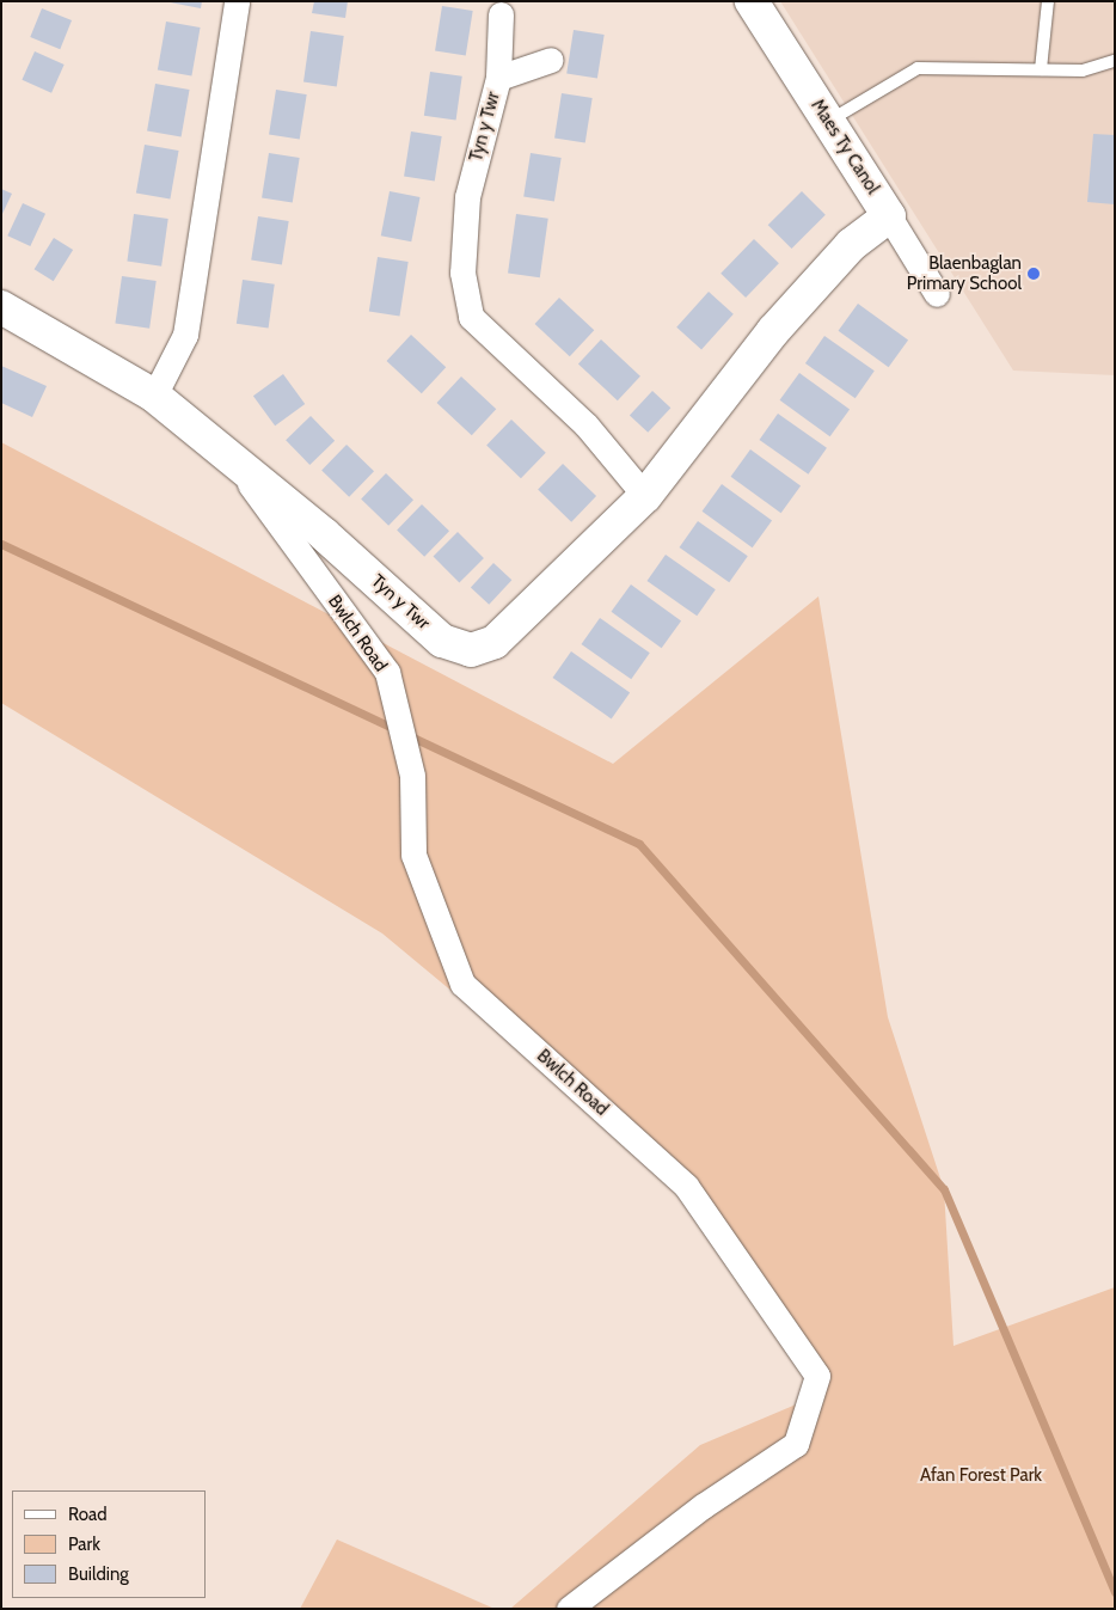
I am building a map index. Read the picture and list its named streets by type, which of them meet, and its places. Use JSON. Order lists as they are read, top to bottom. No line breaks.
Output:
{"streets":{"street":["Tyn y Twr","Maes Ty Canol","Bwlch Road"]},"crossings":[["Tyn y Twr","Maes Ty Canol"],["Tyn y Twr","Bwlch Road"]],"parks":["Afan Forest Park"],"places":["Blaenbaglan Primary School"],"legend":["Road","Park","Building"]}
